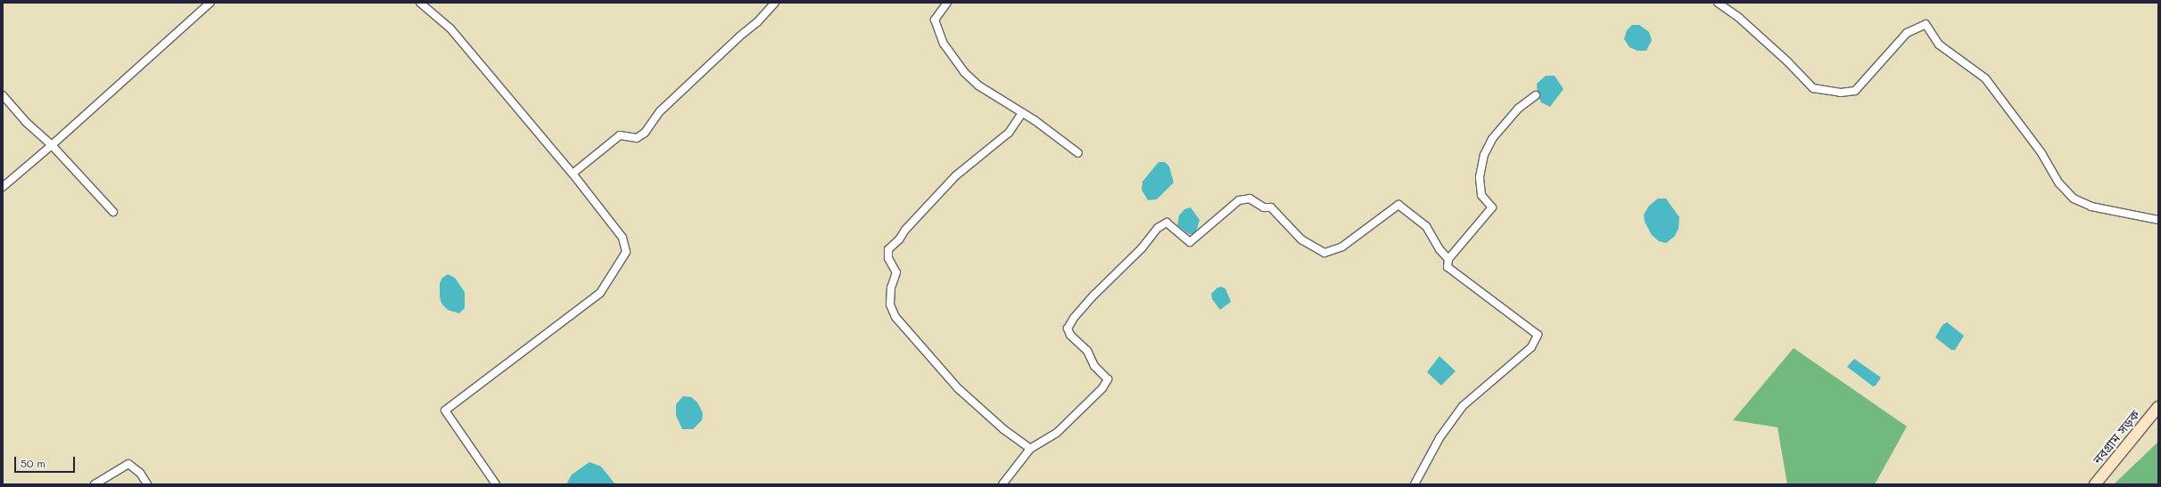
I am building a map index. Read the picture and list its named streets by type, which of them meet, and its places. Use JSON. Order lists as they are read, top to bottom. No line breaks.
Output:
{"streets":{"main road":["নবগ্রাম সড়ক"]},"scale_bar":"50 m"}
